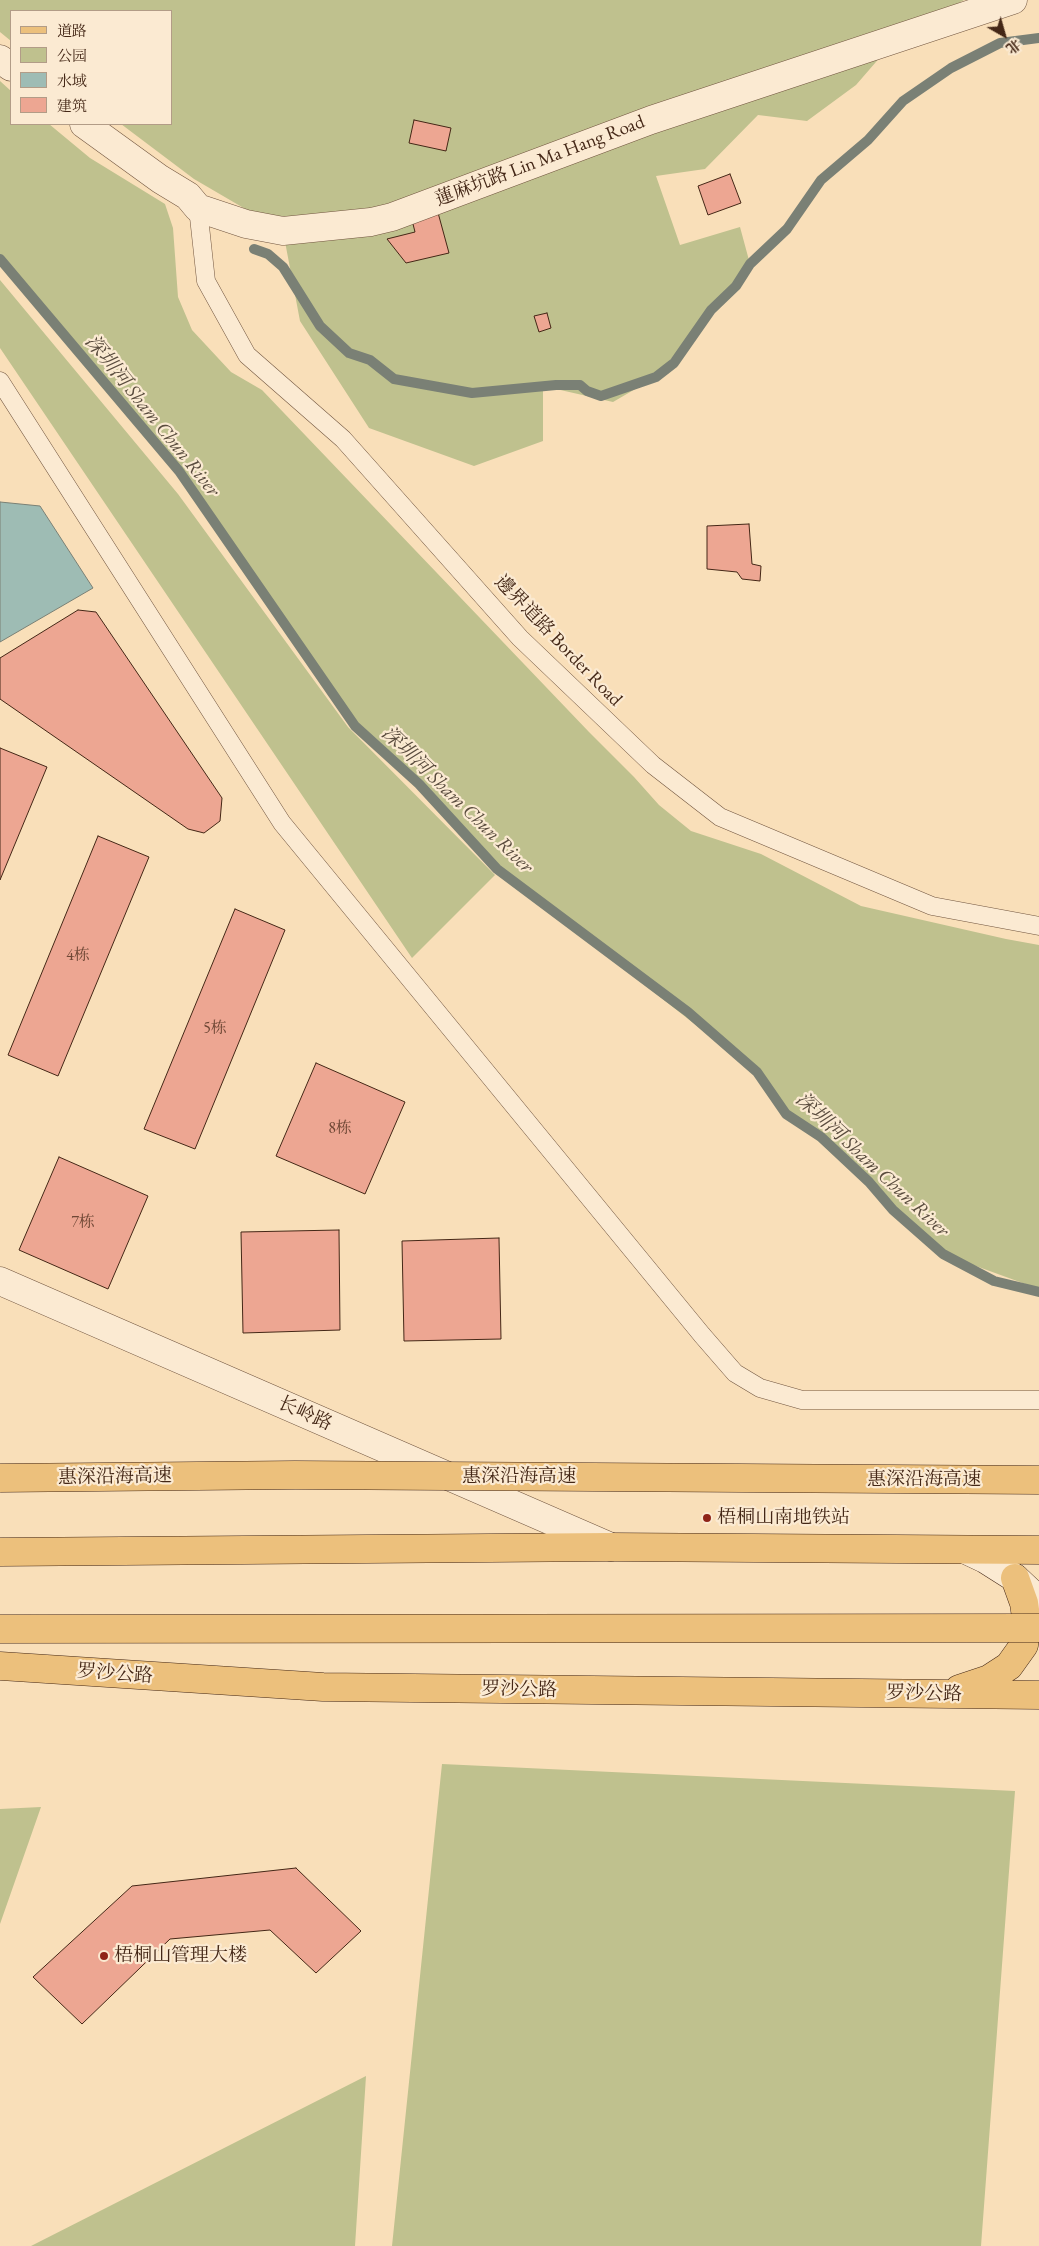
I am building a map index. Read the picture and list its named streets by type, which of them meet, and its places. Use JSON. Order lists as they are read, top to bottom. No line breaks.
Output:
{"streets":{"main road":["惠深沿海高速","罗沙公路"],"street":["蓮麻坑路 Lin Ma Hang Road","长岭路"],"lane":["邊界道路 Border Road"]},"crossings":[["蓮麻坑路 Lin Ma Hang Road","邊界道路 Border Road"]],"water":["深圳河 Sham Chun River"],"places":["梧桐山南地铁站","梧桐山管理大楼"],"house_numbers":["4栋","5栋","8栋","7栋"],"legend":["道路","公园","水域","建筑"],"north":"bottom right"}
